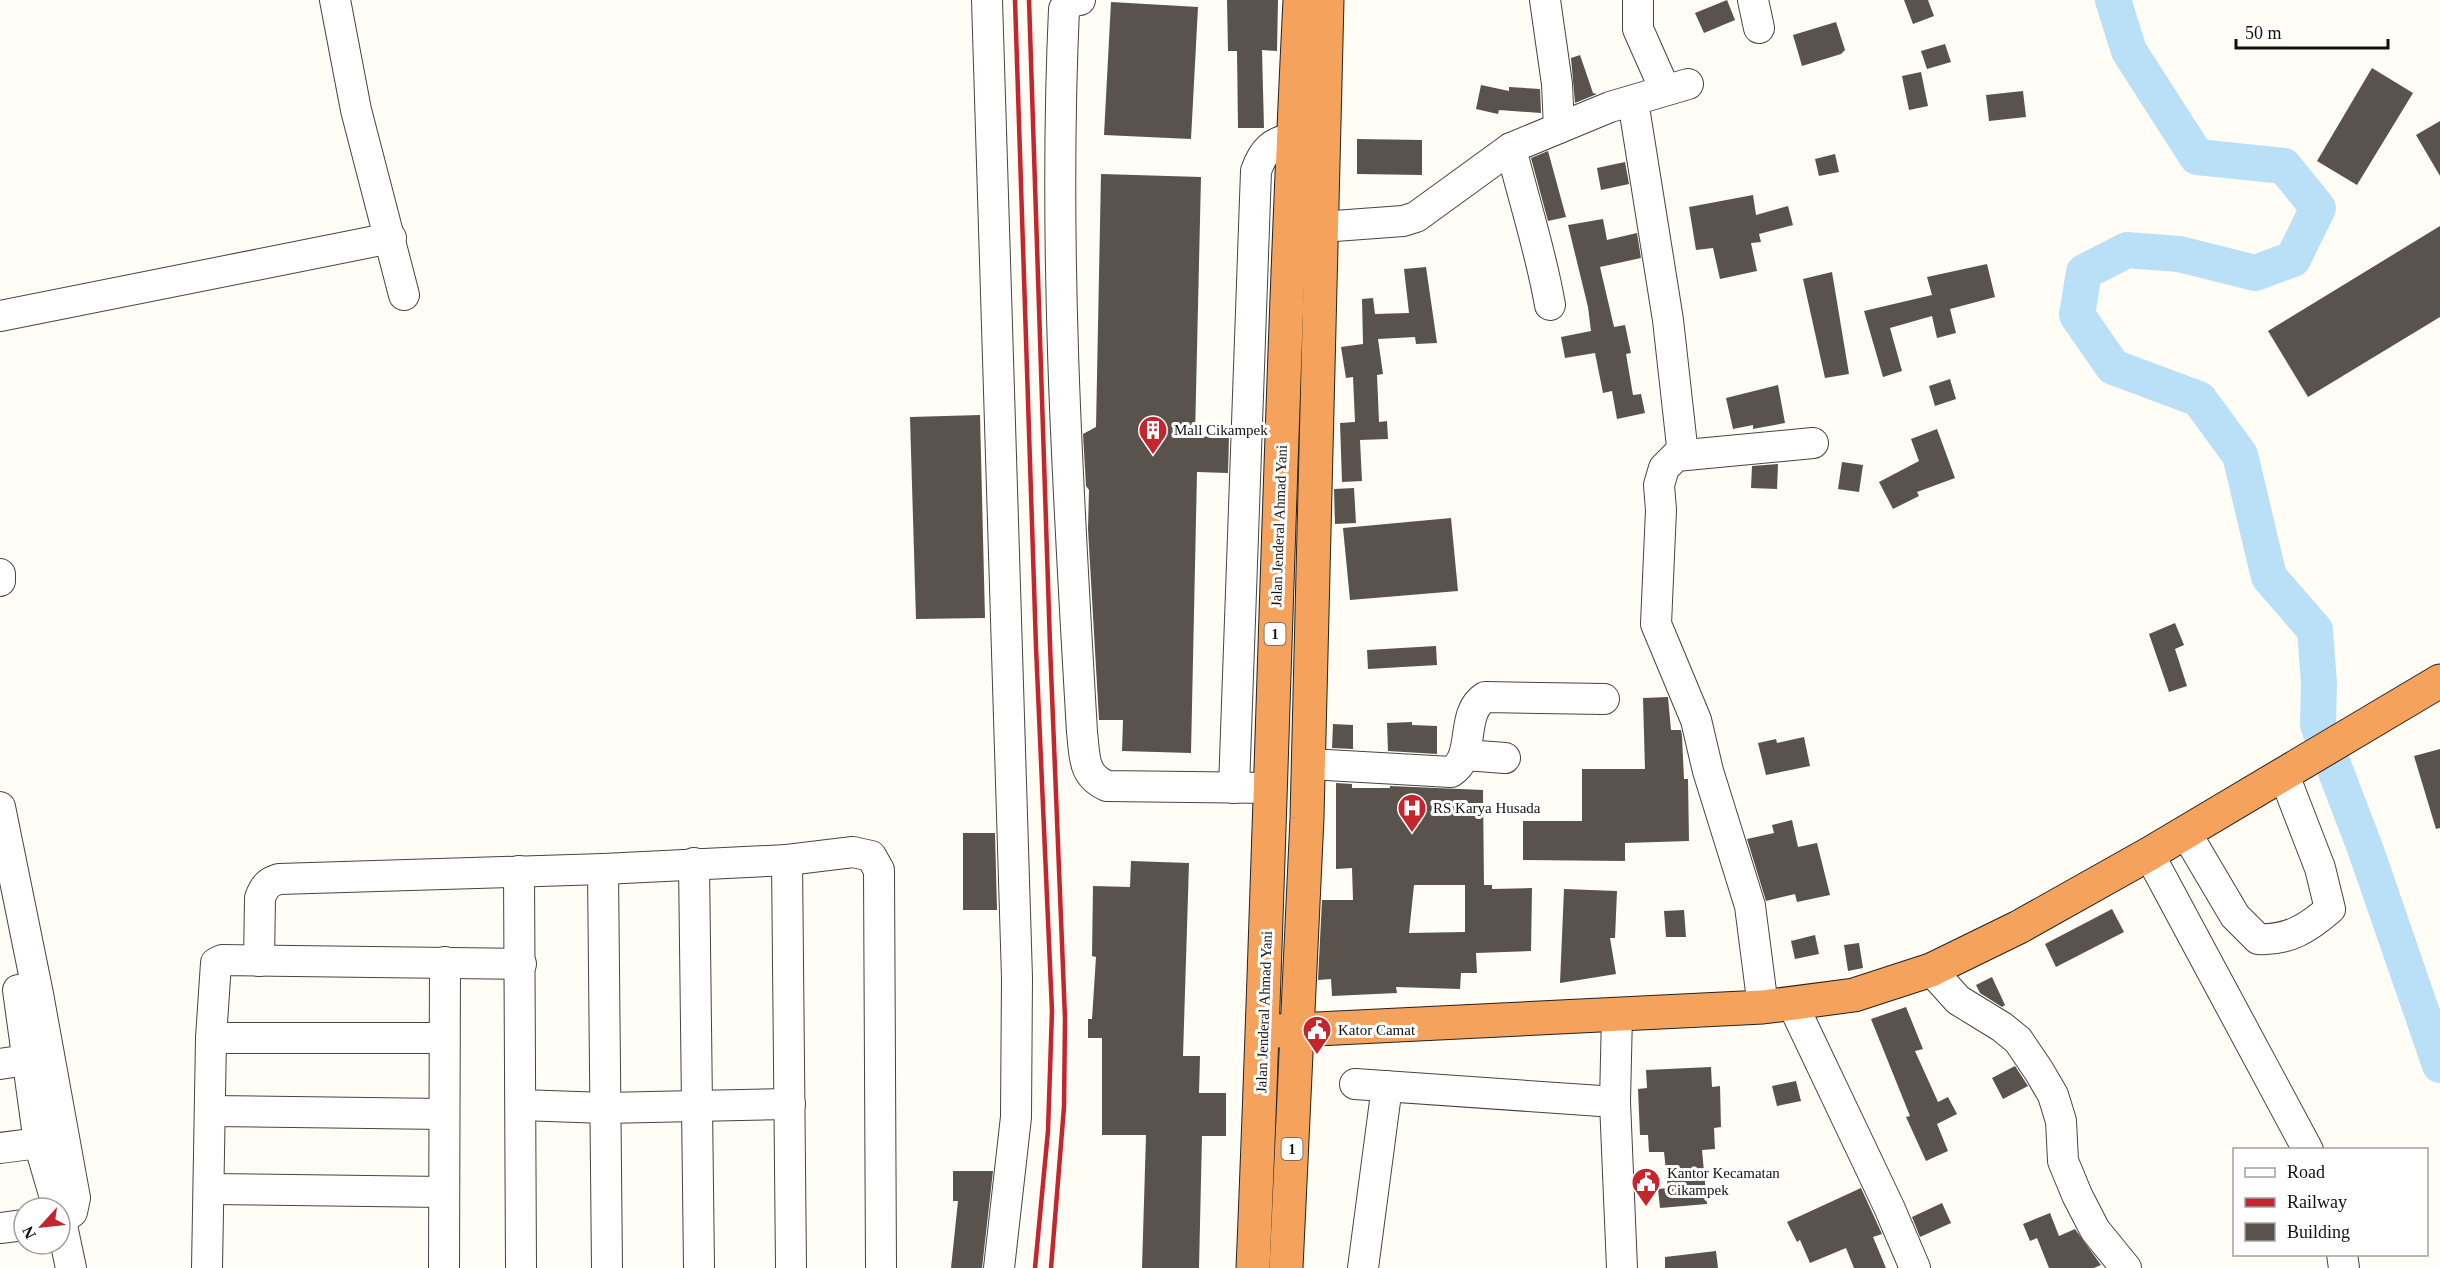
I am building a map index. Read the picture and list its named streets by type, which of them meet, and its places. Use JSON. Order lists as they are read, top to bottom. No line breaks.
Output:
{"streets":{"highway":["Jalan Jenderal Ahmad Yani","1"]},"places":{"building":["Mall Cikampek"],"hospital":["RS Karya Husada"],"public building":["Kator Camat","Kantor Kecamatan Cikampek"]},"legend":["Road","Railway","Building"],"scale_bar":"50 m","north":"bottom left"}
